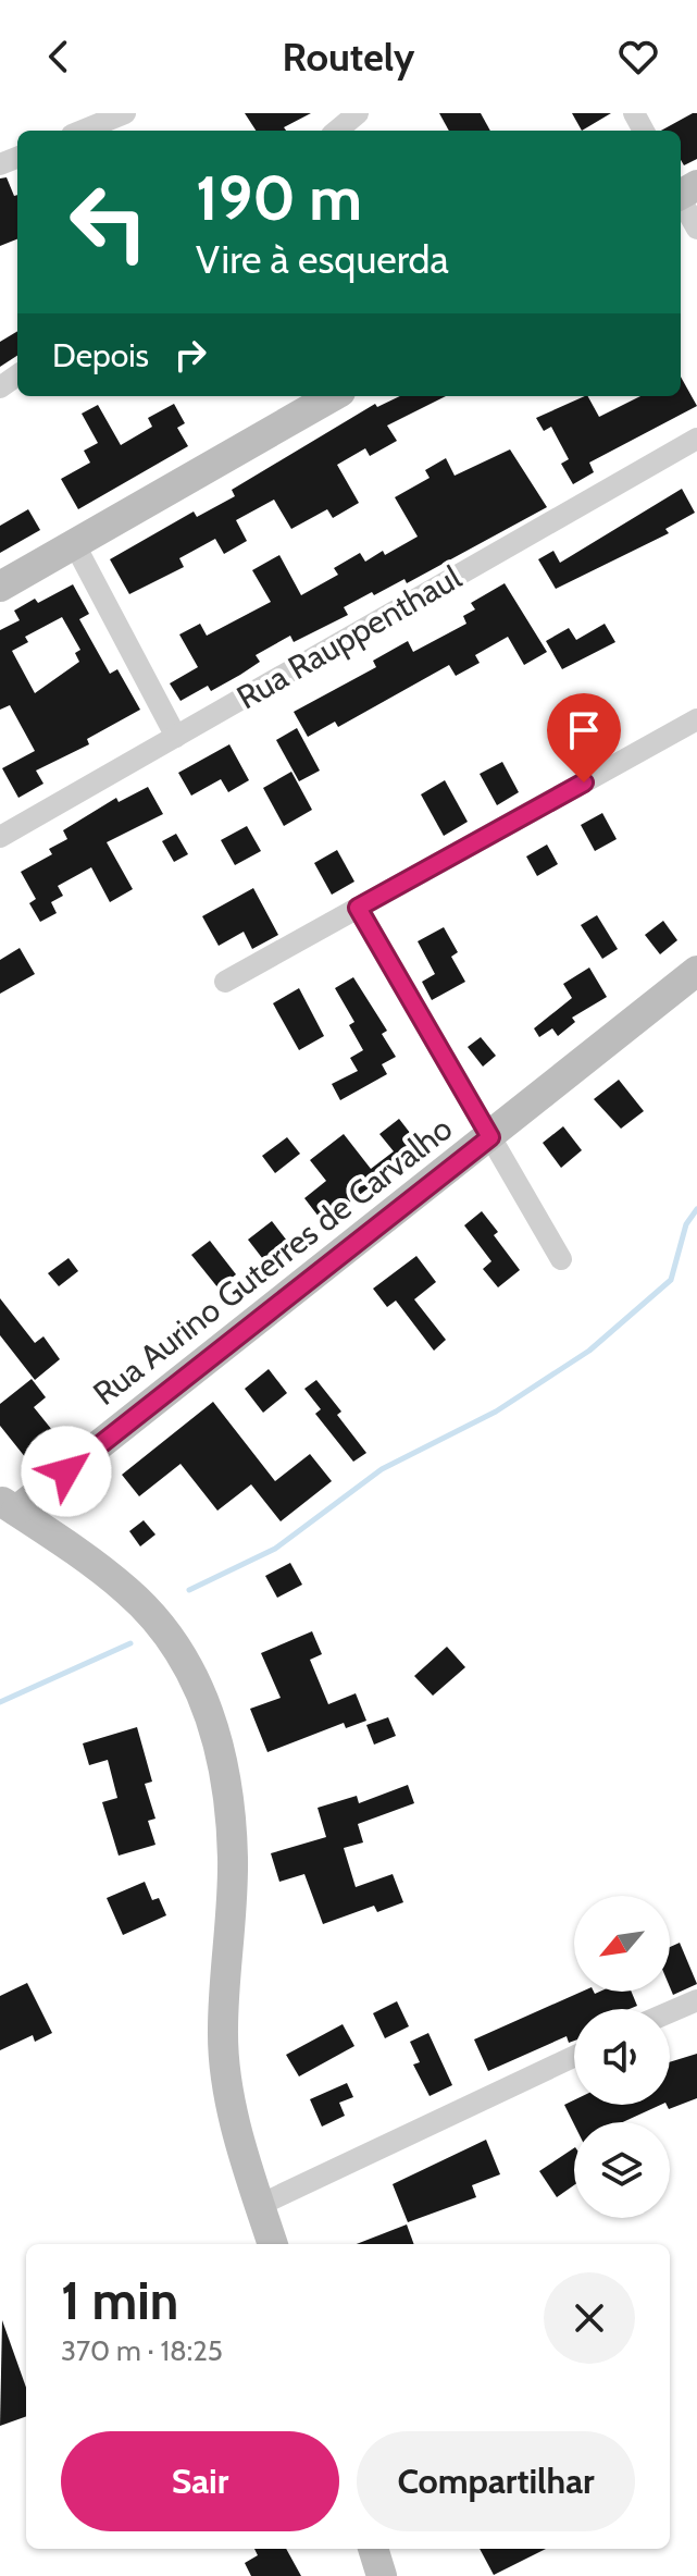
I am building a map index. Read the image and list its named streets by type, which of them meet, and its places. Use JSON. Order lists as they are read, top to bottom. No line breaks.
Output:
{"streets":{"street":["Rua Rauppenthaul","Rua Aurino Guterres de Carvalho"]},"north":"bottom left","page":{"header":"Routely","turn":["190 m","Vire à esquerda"],"then":"Depois","heading":["1 min","370 m · 18:25"],"buttons":["Sair","Compartilhar"]}}
